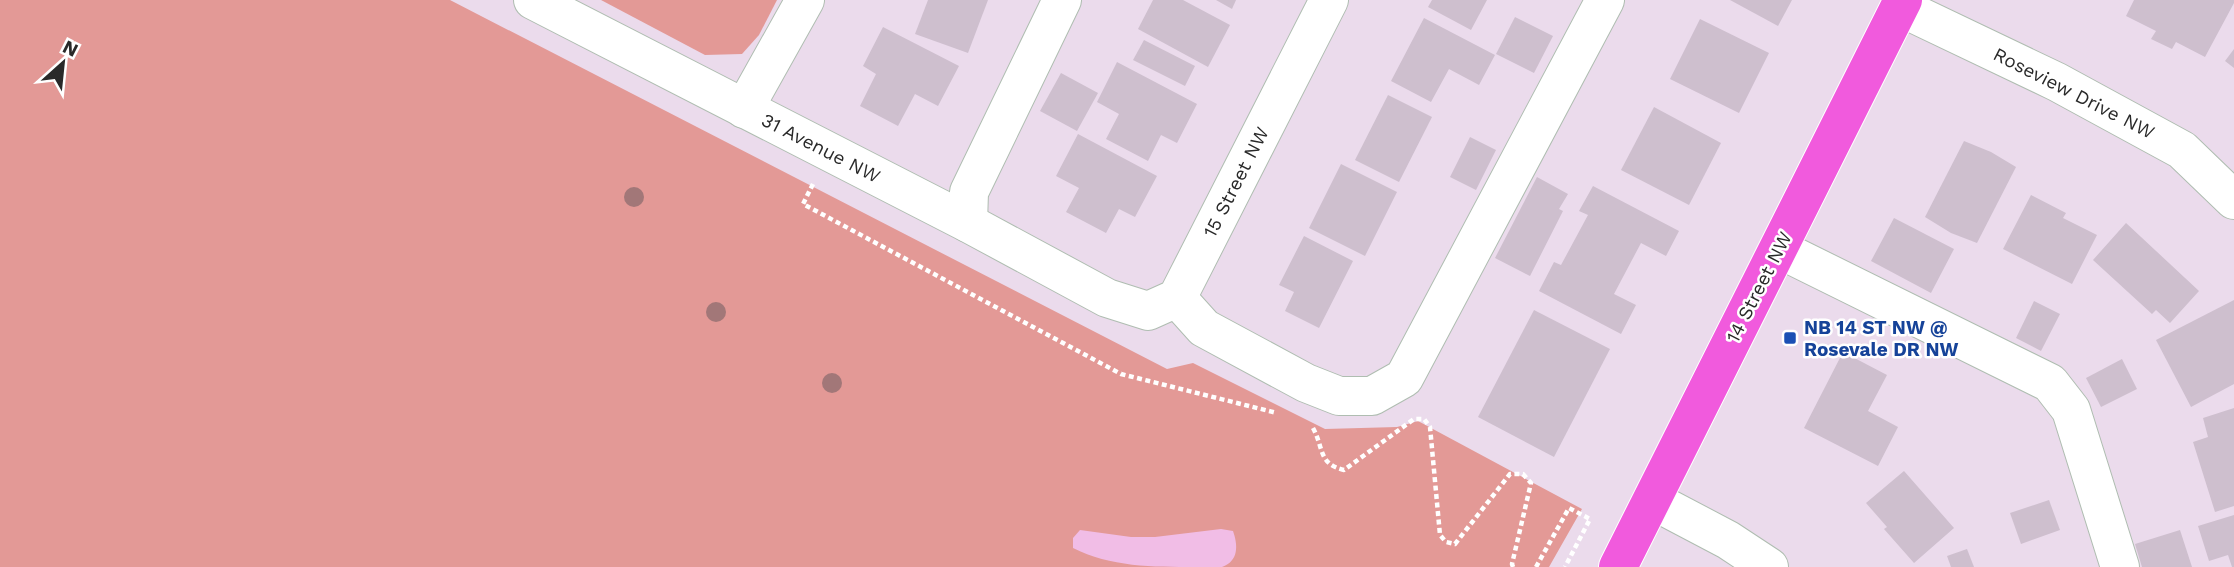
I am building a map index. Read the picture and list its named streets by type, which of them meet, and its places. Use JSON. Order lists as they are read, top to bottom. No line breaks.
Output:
{"streets":{"main road":["14 Street NW"],"street":["Roseview Drive NW","31 Avenue NW","15 Street NW"]},"crossings":[["Roseview Drive NW","14 Street NW"],["31 Avenue NW","15 Street NW"]],"places":{"transit":["NB 14 ST NW @ Rosevale DR NW"]},"north":"top right"}
